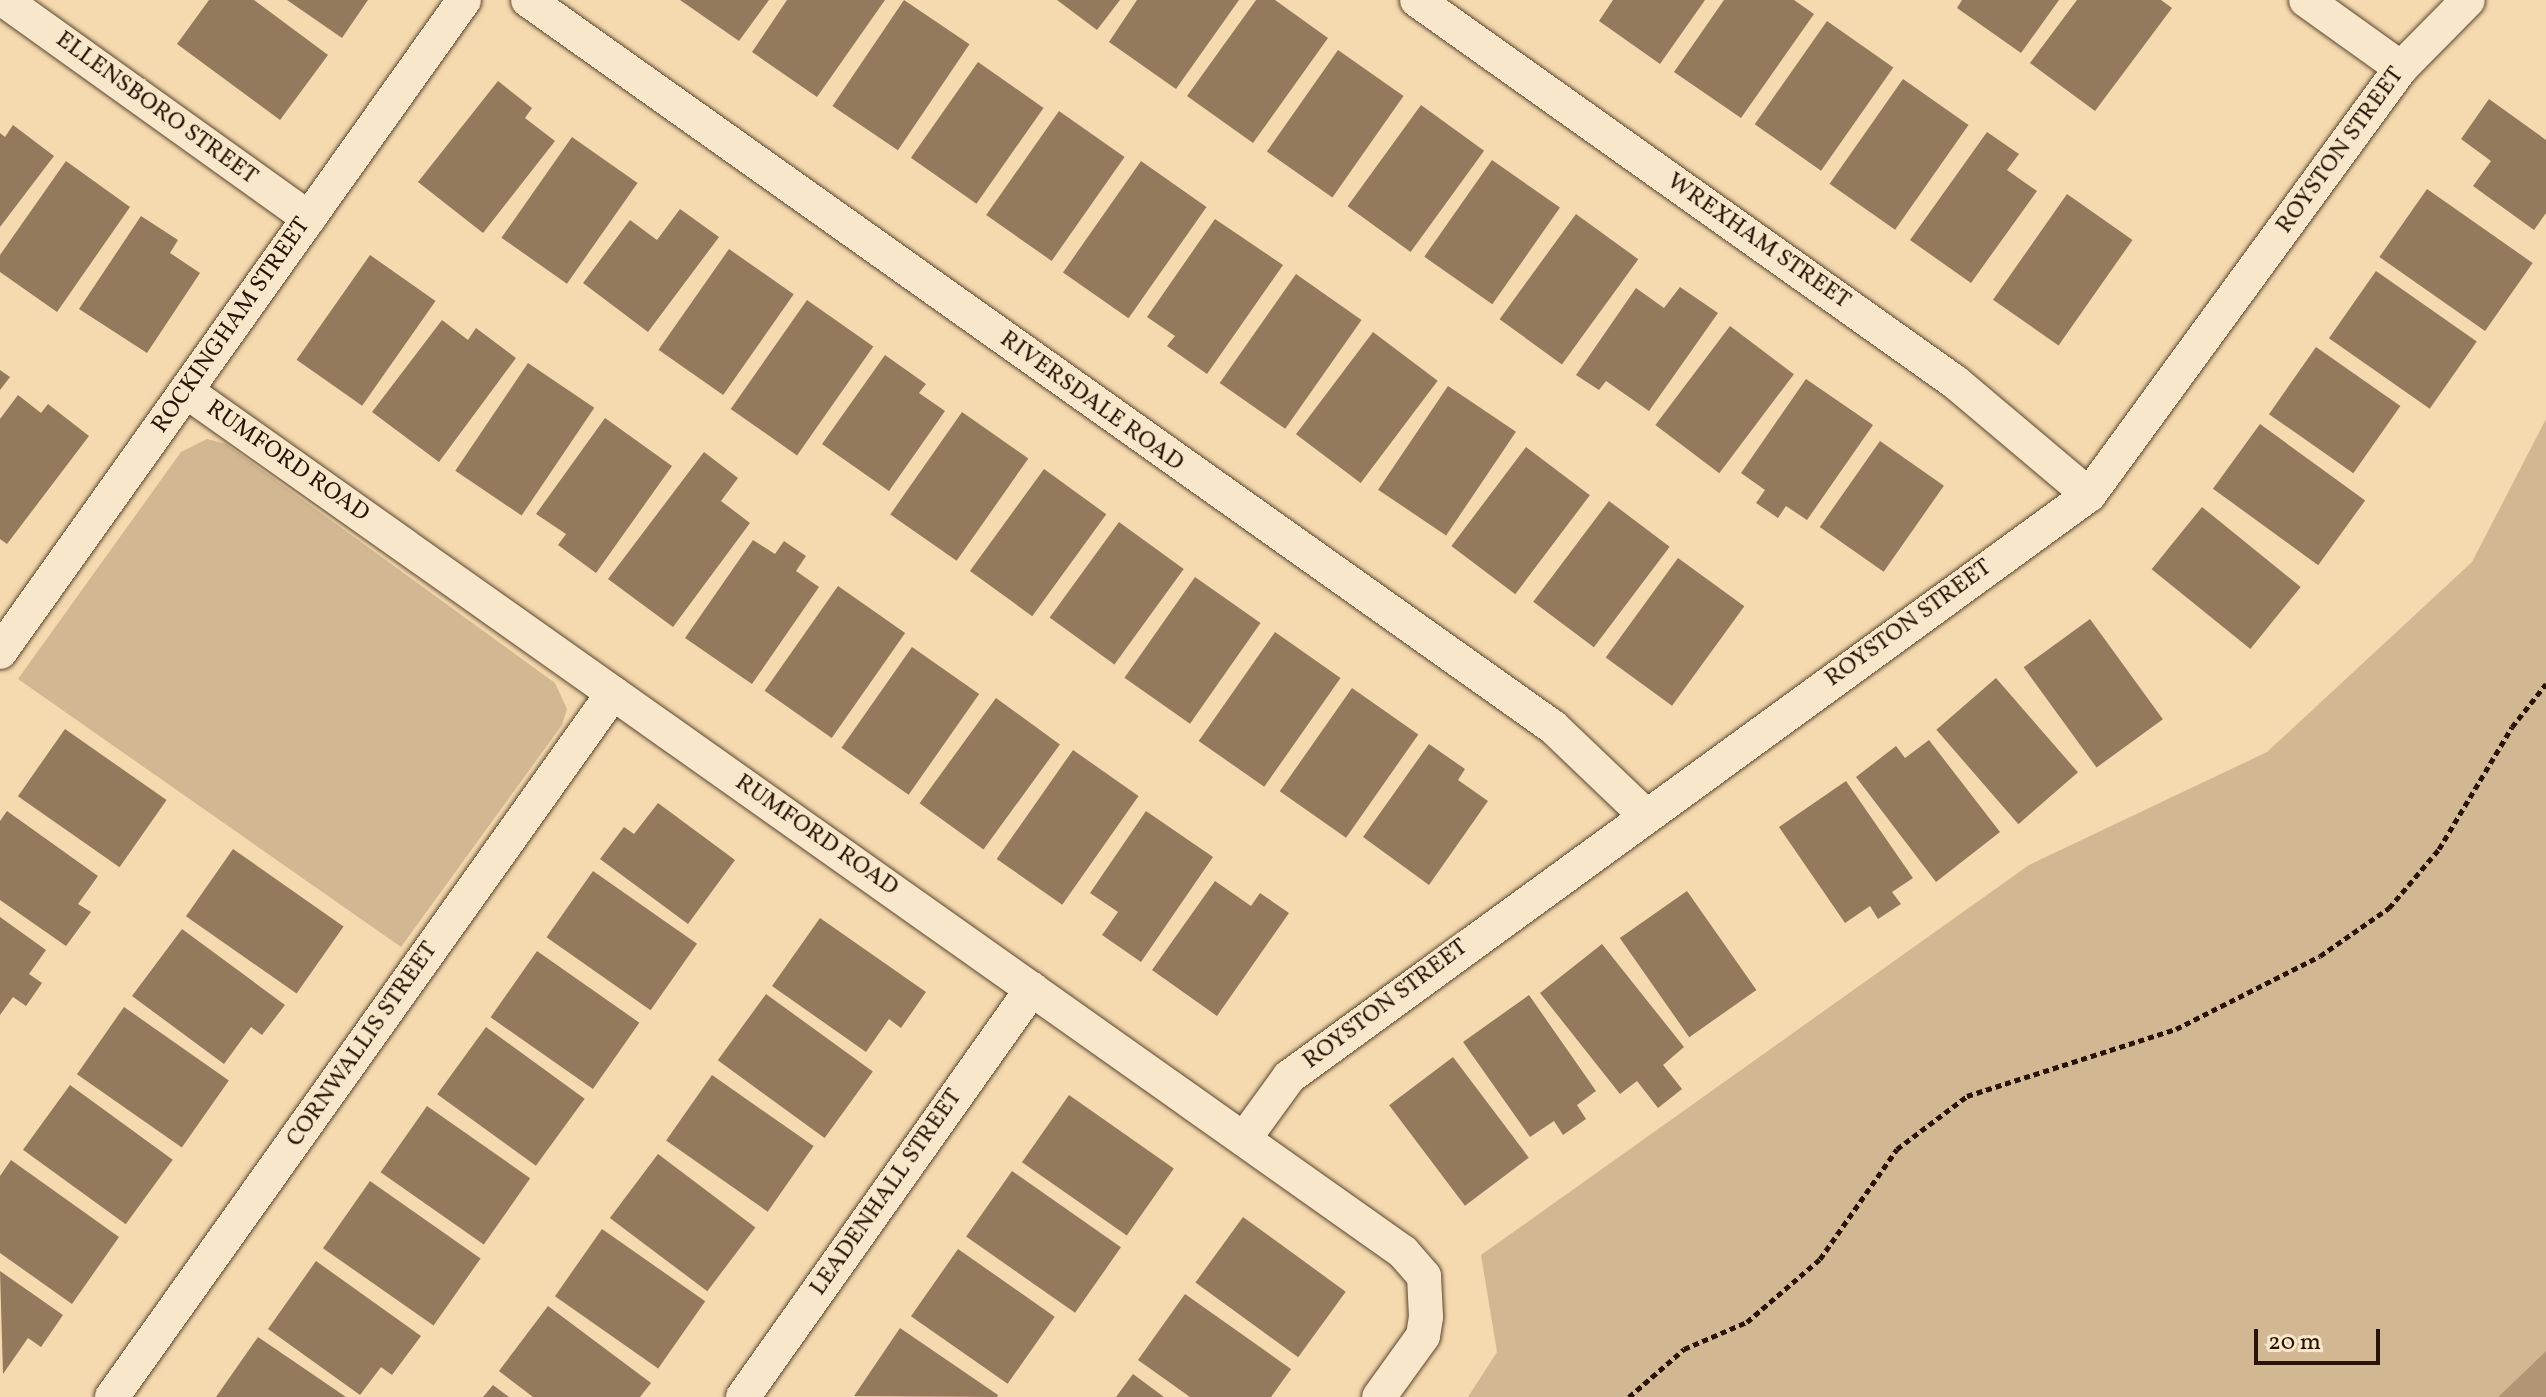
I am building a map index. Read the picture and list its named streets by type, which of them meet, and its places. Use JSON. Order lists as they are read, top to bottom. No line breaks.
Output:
{"streets":{"street":["ELLENSBORO STREET","ROYSTON STREET","WREXHAM STREET","ROCKINGHAM STREET","RIVERSDALE ROAD","RUMFORD ROAD","CORNWALLIS STREET","LEADENHALL STREET"]},"crossings":[["ELLENSBORO STREET","ROCKINGHAM STREET"],["ROYSTON STREET","WREXHAM STREET"],["ROYSTON STREET","RIVERSDALE ROAD"],["ROYSTON STREET","RUMFORD ROAD"],["ROCKINGHAM STREET","RUMFORD ROAD"],["RUMFORD ROAD","CORNWALLIS STREET"],["RUMFORD ROAD","LEADENHALL STREET"]],"scale_bar":"20 m"}
